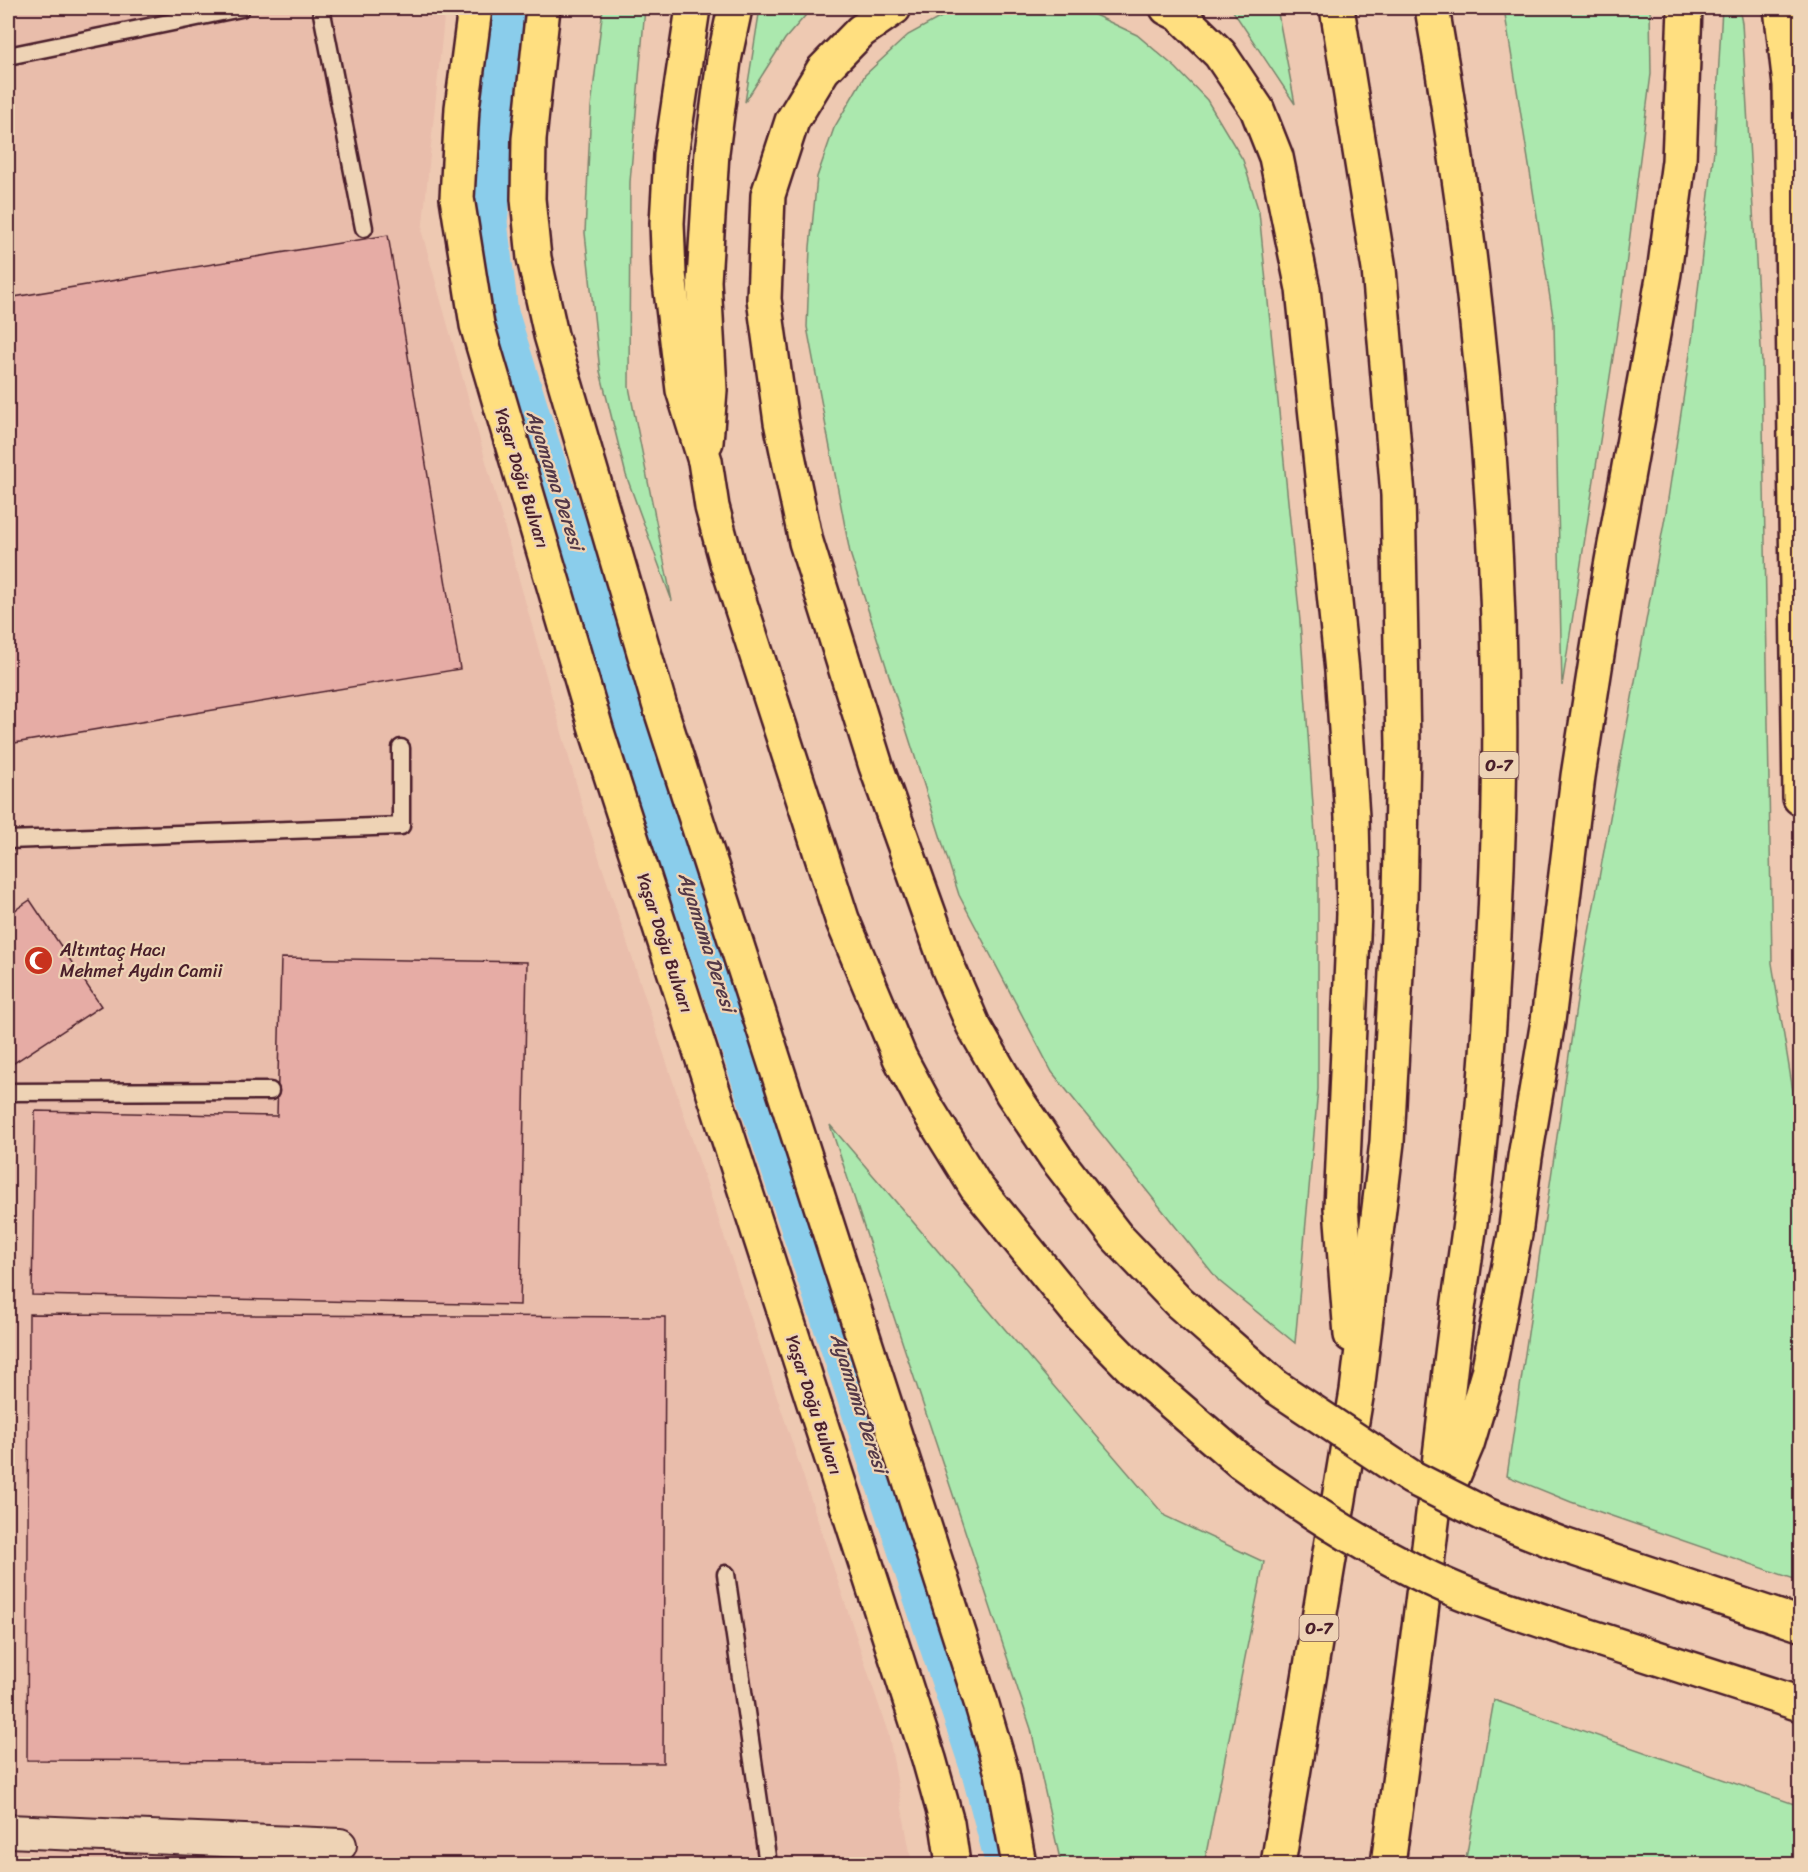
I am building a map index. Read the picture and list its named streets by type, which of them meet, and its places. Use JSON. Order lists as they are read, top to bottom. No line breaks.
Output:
{"streets":{"main road":["Yaşar Doğu Bulvarı","O-7"]},"water":["Ayamama Deresi"],"places":{"mosque":["Altıntaç Hacı Mehmet Aydın Camii"]}}
